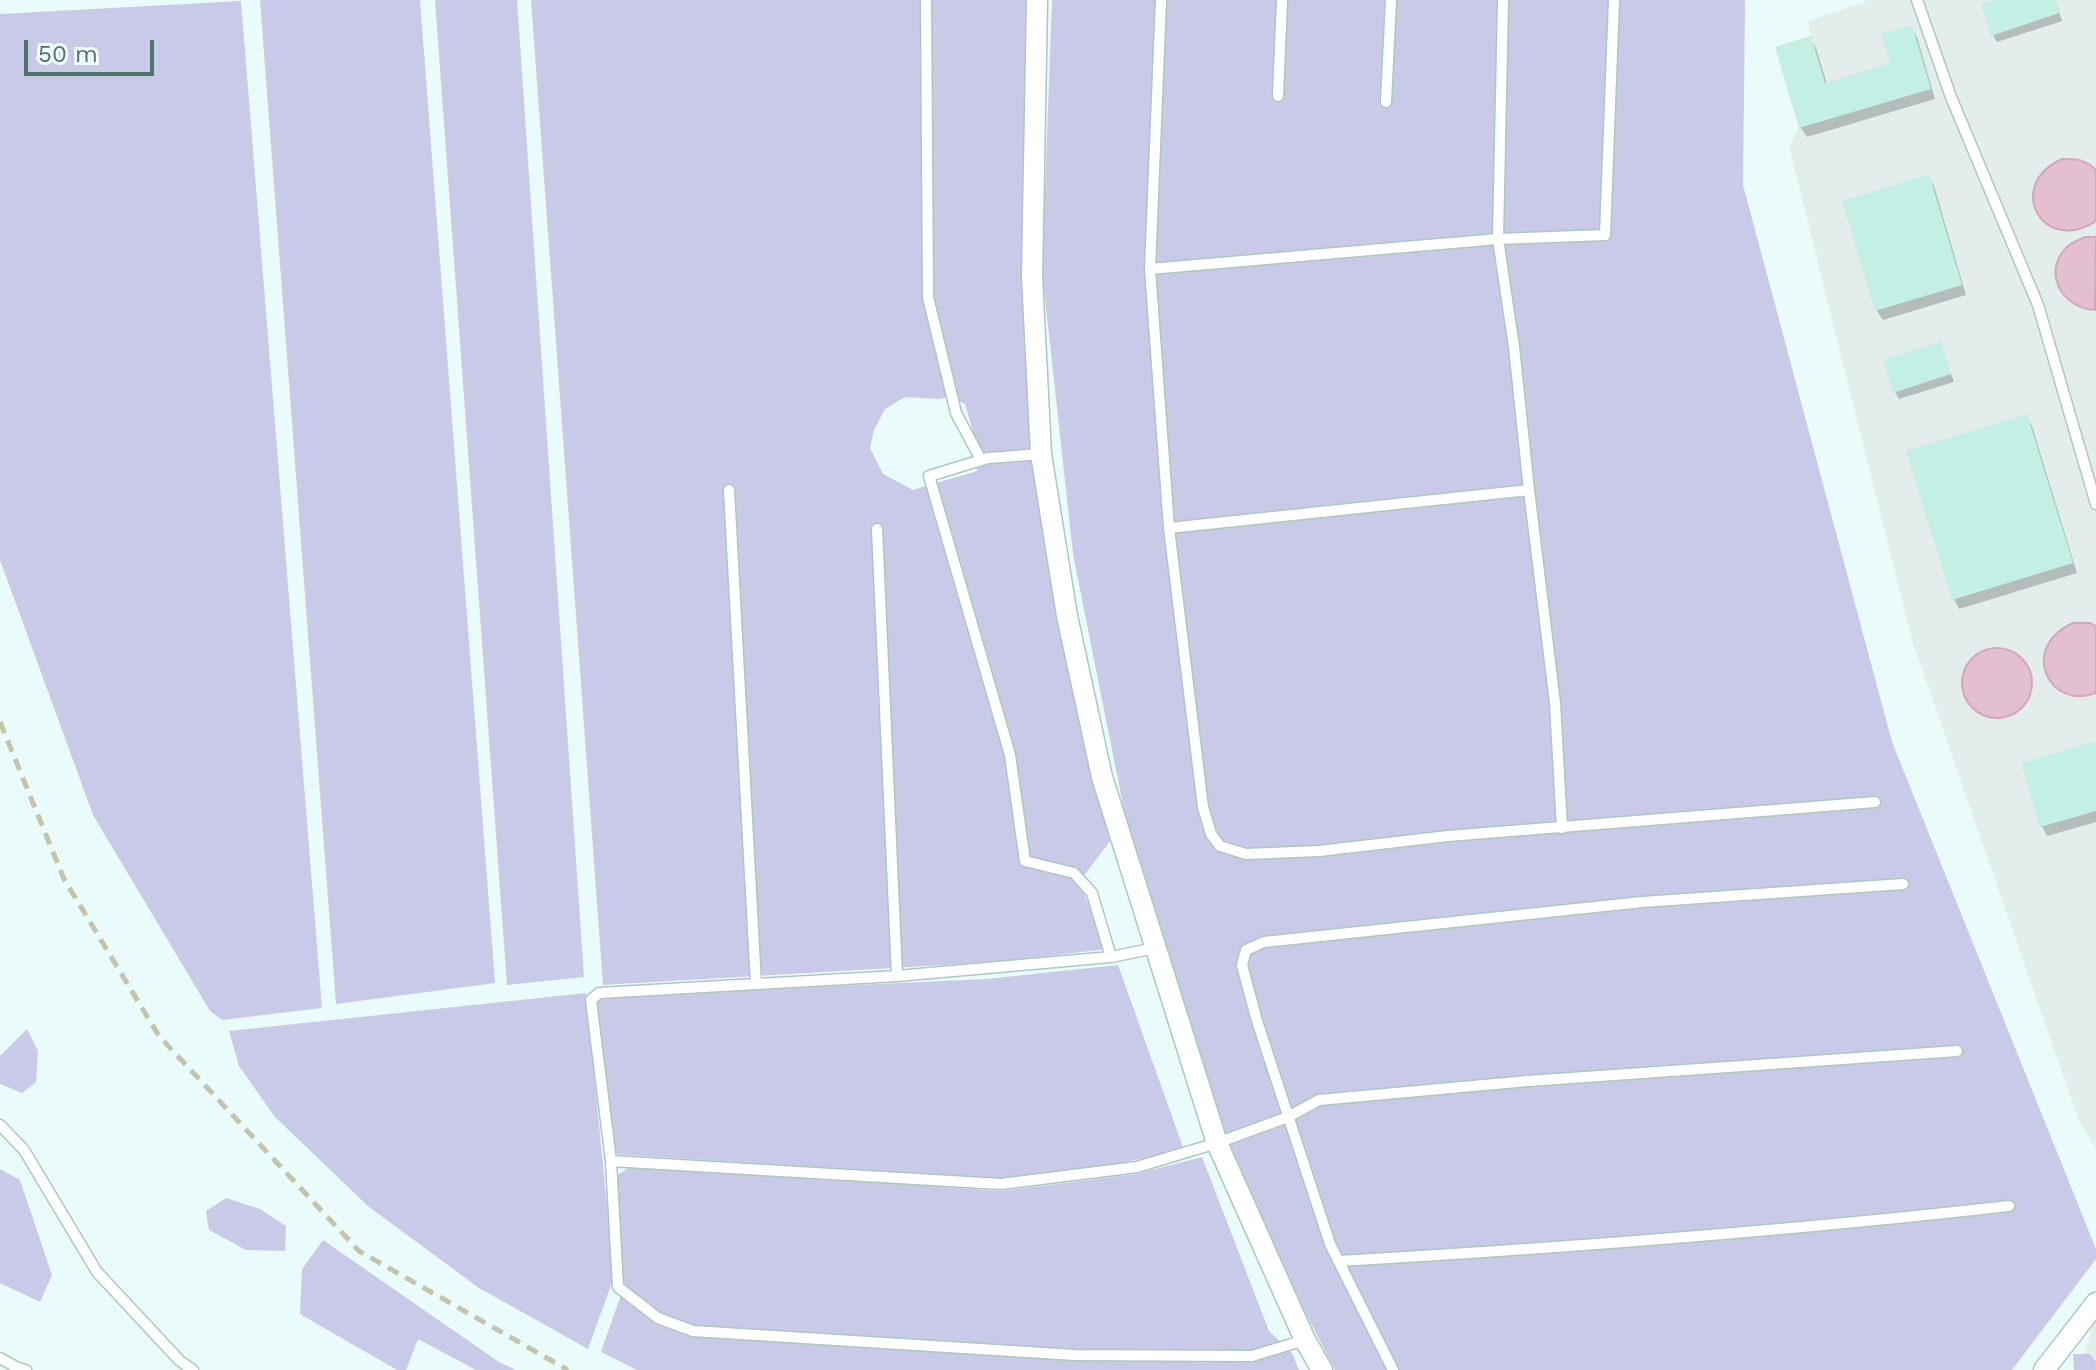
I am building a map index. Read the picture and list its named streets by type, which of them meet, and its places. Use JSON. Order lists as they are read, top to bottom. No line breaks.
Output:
{"scale_bar":"50 m"}
